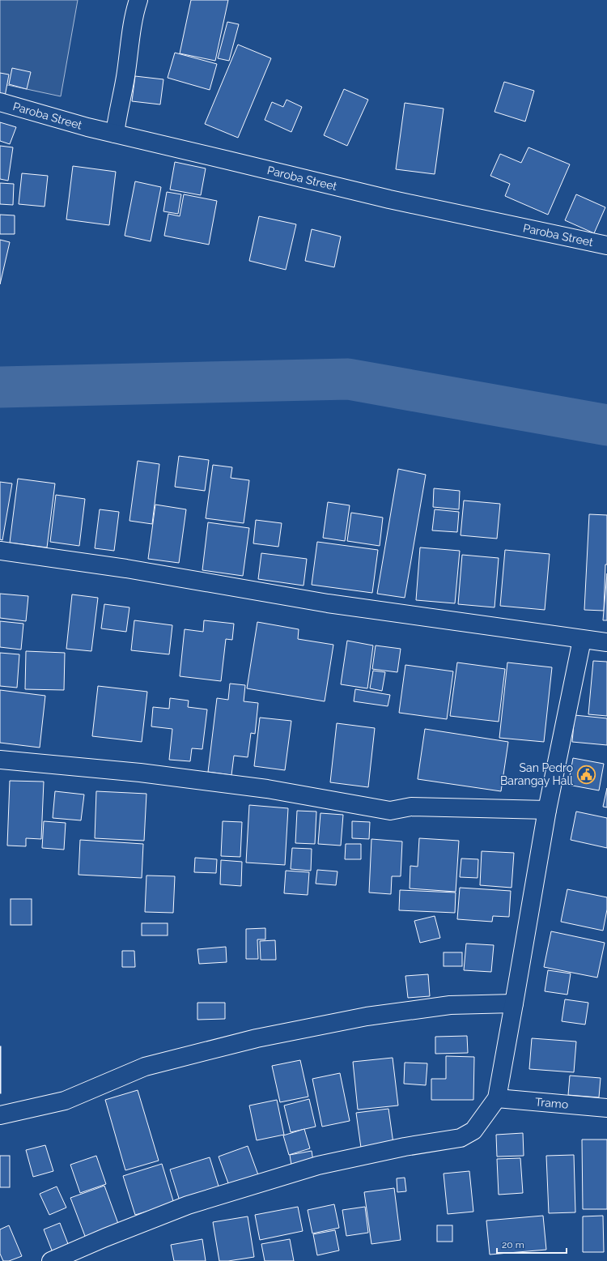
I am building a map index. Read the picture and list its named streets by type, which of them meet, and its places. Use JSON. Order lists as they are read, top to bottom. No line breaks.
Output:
{"streets":{"street":["Paroba Street","Tramo"]},"places":{"public building":["San Pedro Barangay Hall"]},"scale_bar":"20 m"}
